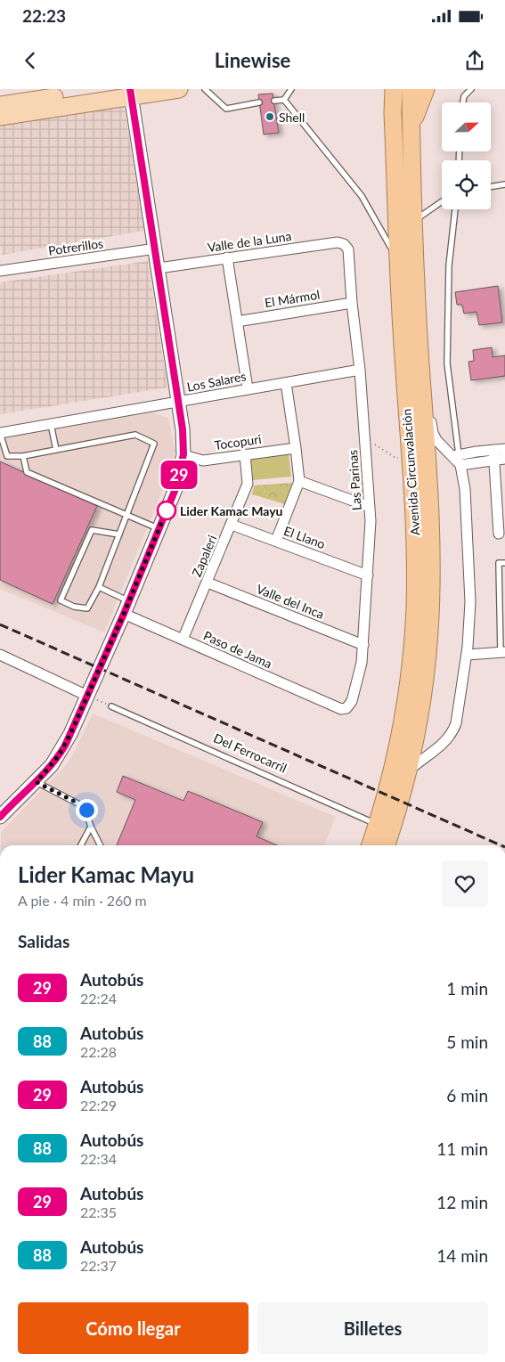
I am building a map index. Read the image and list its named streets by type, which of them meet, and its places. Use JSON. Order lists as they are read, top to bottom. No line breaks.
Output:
{"streets":{"highway":["Avenida Circunvalación"],"street":["Valle de la Luna","Potrerillos","El Mármol","Los Salares","Tocopuri","Las Parinas","El Llano","Zapaleri","Valle del Inca","Paso de Jama"],"lane":["Del Ferrocarril"]},"crossings":[["Valle de la Luna","Las Parinas"],["El Mármol","Las Parinas"],["Los Salares","Las Parinas"],["Tocopuri","Zapaleri"],["Avenida Circunvalación","Del Ferrocarril"],["Las Parinas","El Llano"],["Las Parinas","Valle del Inca"],["Las Parinas","Paso de Jama"],["El Llano","Zapaleri"],["Zapaleri","Valle del Inca"],["Zapaleri","Paso de Jama"]],"places":["Shell","Lider Kamac Mayu"],"lines":["bus line 29"],"north":"right","page":{"status":"22:23","header":"Linewise","on_map":"29","heading":[["Lider Kamac Mayu","A pie · 4 min · 260 m"],"Salidas"],"list":[{"mark":"29","name":"Autobús","note":"22:24","value":"1 min"},{"mark":"88","name":"Autobús","note":"22:28","value":"5 min"},{"mark":"29","name":"Autobús","note":"22:29","value":"6 min"},{"mark":"88","name":"Autobús","note":"22:34","value":"11 min"},{"mark":"29","name":"Autobús","note":"22:35","value":"12 min"},{"mark":"88","name":"Autobús","note":"22:37","value":"14 min"}],"buttons":["Cómo llegar","Billetes"]}}
